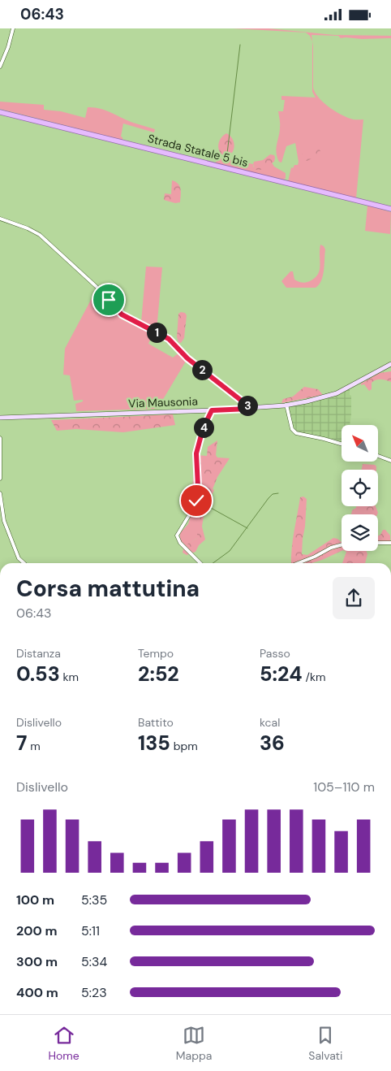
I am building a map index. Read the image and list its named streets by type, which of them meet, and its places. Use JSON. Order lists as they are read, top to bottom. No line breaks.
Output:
{"streets":{"main road":["Strada Statale 5 bis","Via Mausonia"]},"north":"top left","page":{"status":"06:43","pins":["1","2","3","4"],"heading":["Corsa mattutina","06:43"],"stats":[["Distanza","0.53 km"],["Tempo","2:52"],["Passo","5:24 /km"],["Dislivello","7 m"],["Battito","135 bpm"],["kcal","36"]],"chart":["Dislivello","105–110 m"],"list":[{"name":"100 m","note":"5:35"},{"name":"200 m","note":"5:11"},{"name":"300 m","note":"5:34"},{"name":"400 m","note":"5:23"}],"tabs":["Home","Mappa","Salvati"]}}
